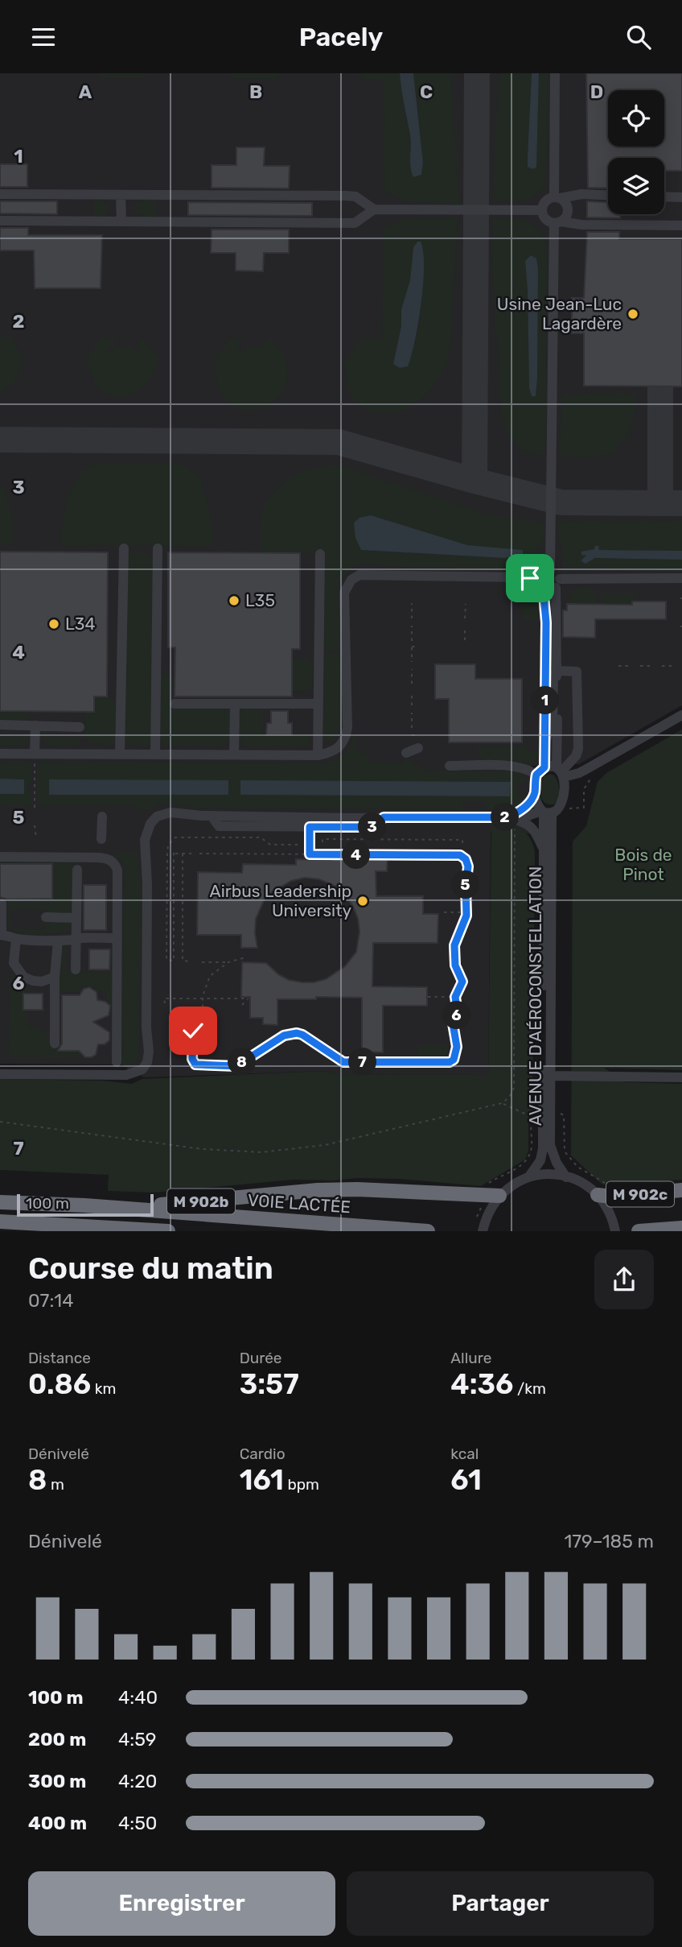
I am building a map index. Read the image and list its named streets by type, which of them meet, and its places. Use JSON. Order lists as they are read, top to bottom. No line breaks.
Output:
{"streets":{"highway":["M 902c","M 902b","VOIE LACTÉE"],"street":["AVENUE D'AÉROCONSTELLATION"]},"crossings":[["M 902b","VOIE LACTÉE"]],"parks":["Bois de Pinot"],"places":["Usine Jean-Luc Lagardère","L35","L34","Airbus Leadership University"],"scale_bar":"100 m","page":{"header":"Pacely","pins":["1","2","3","4","5","6","7","8"],"scale":"100 m","heading":["Course du matin","07:14"],"stats":[["Distance","0.86 km"],["Durée","3:57"],["Allure","4:36 /km"],["Dénivelé","8 m"],["Cardio","161 bpm"],["kcal","61"]],"chart":["Dénivelé","179–185 m"],"list":[{"name":"100 m","note":"4:40"},{"name":"200 m","note":"4:59"},{"name":"300 m","note":"4:20"},{"name":"400 m","note":"4:50"}],"buttons":["Enregistrer","Partager"]},"grid":{"columns":["A","B","C","D"],"rows":["1","2","3","4","5","6","7"]}}
